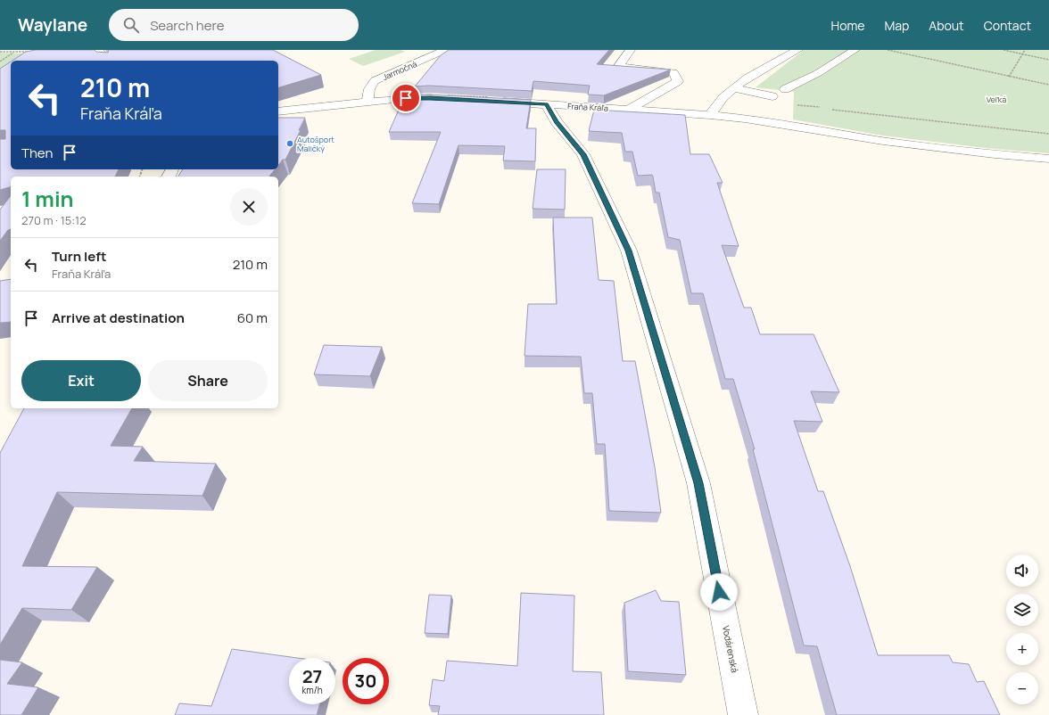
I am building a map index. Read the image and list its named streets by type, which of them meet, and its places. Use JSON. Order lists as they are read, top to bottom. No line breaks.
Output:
{"streets":{"street":["Jarmočná","Fraňa Kráľa","Vodárenská"]},"crossings":[["Fraňa Kráľa","Vodárenská"]],"parks":["Veľká"],"places":["Autošport Maličký"],"page":{"header":"Waylane","search":"Search here","nav":["Home","Map","About","Contact"],"turn":["210 m","Fraňa Kráľa"],"then":"Then","heading":["1 min","270 m · 15:12"],"list":[{"name":"Turn left","note":"Fraňa Kráľa","value":"210 m"},{"name":"Arrive at destination","value":"60 m"}],"buttons":["Exit","Share"],"map_buttons":["+","−"],"speed":"27 km/h","limit":"30"}}
